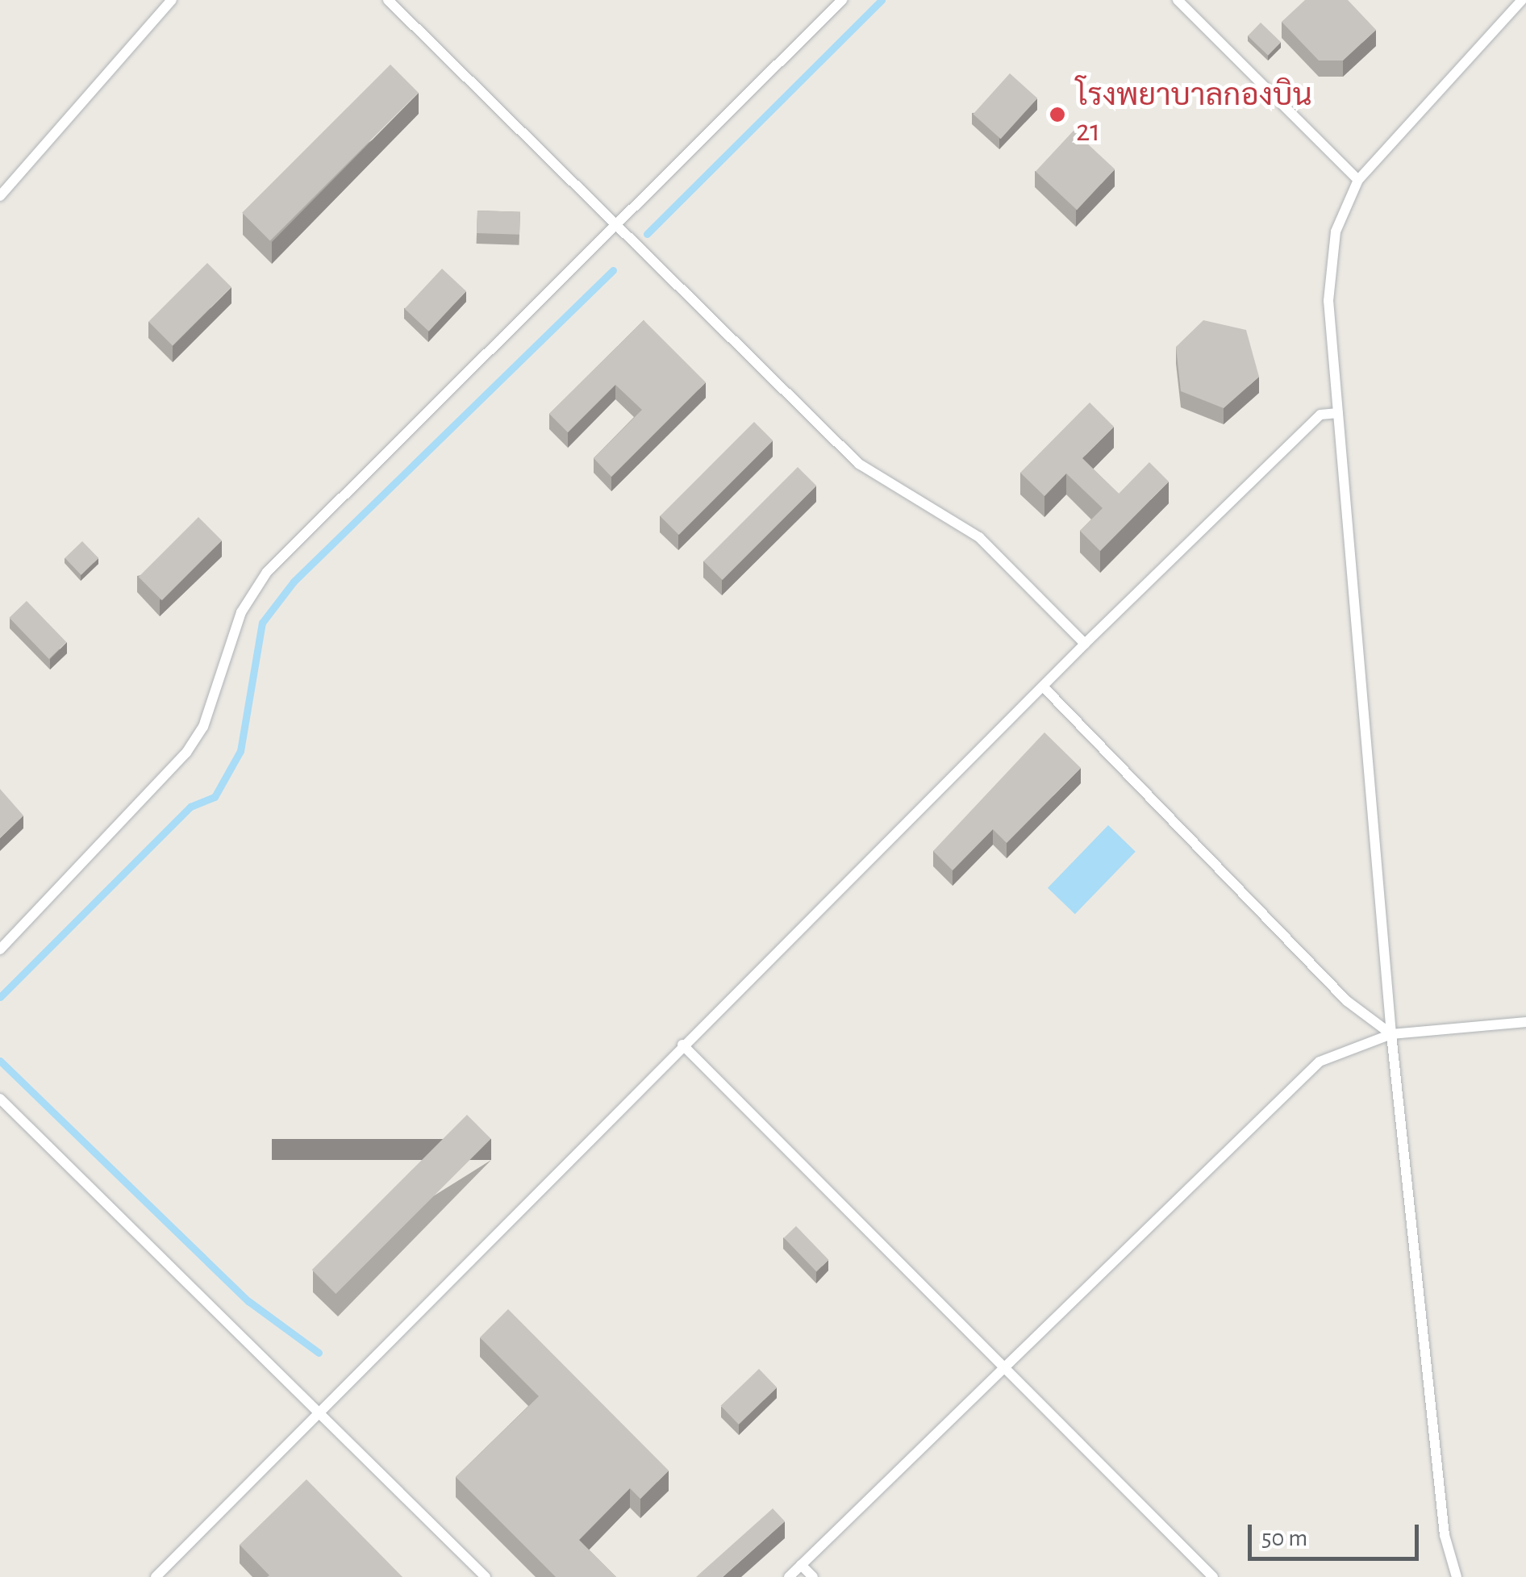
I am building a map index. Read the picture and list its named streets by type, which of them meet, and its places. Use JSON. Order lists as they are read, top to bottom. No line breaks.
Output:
{"places":["โรงพยาบาลกองบิน 21"],"scale_bar":"50 m"}
